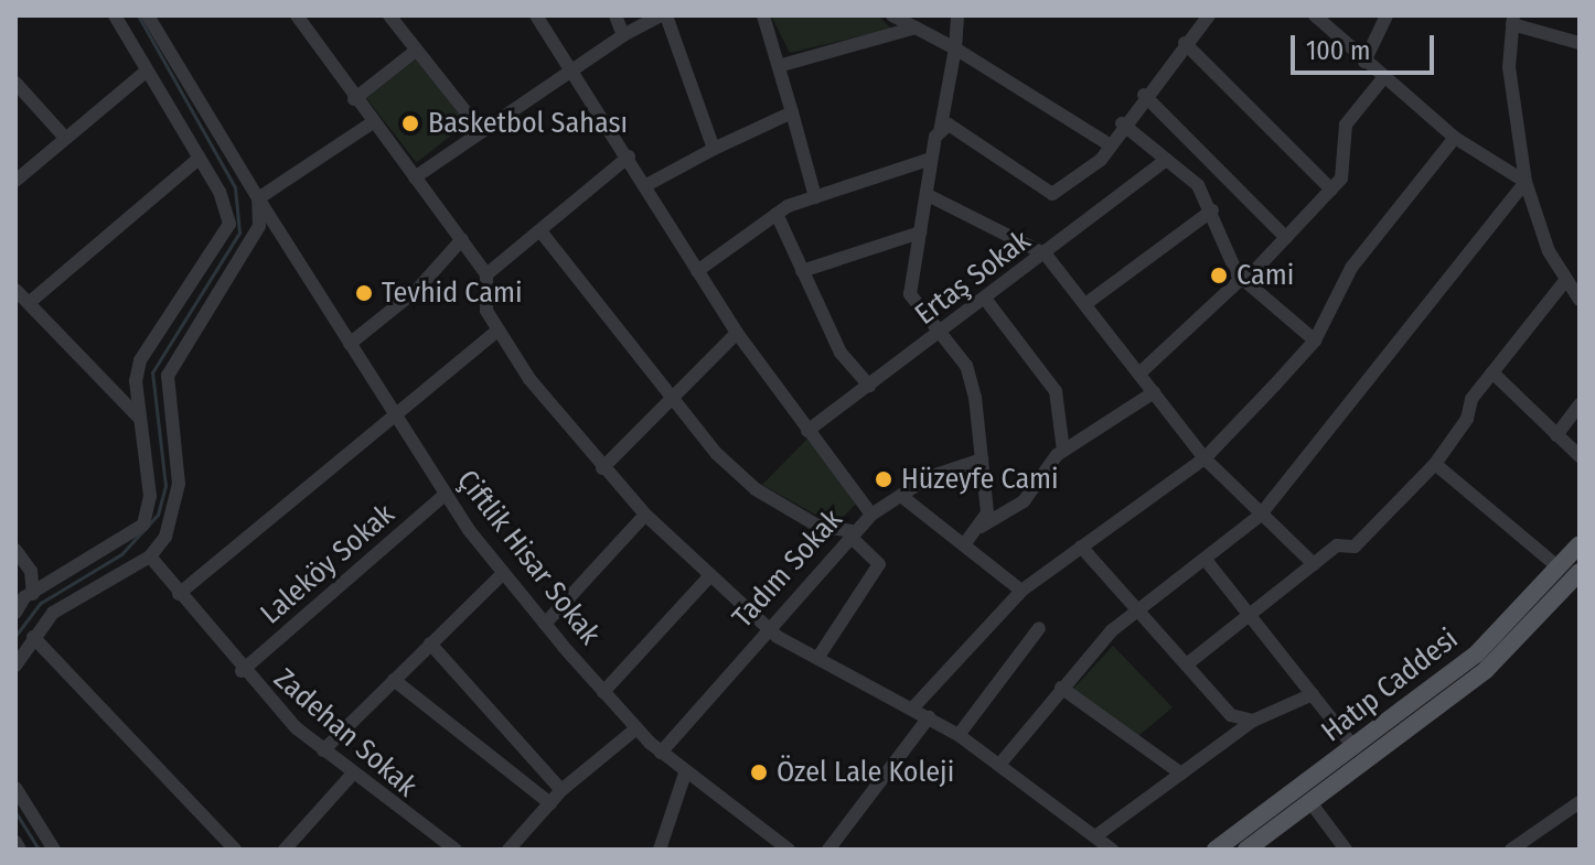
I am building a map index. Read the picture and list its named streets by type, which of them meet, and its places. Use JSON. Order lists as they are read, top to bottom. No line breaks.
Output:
{"streets":{"main road":["Hatıp Caddesi"],"street":["Ertaş Sokak","Çiftlik Hisar Sokak","Laleköy Sokak","Tadım Sokak","Zadehan Sokak"]},"crossings":[["Çiftlik Hisar Sokak","Laleköy Sokak"],["Çiftlik Hisar Sokak","Tadım Sokak"],["Laleköy Sokak","Zadehan Sokak"]],"places":["Basketbol Sahası","Cami","Tevhid Cami","Hüzeyfe Cami","Özel Lale Koleji"],"scale_bar":"100 m"}
